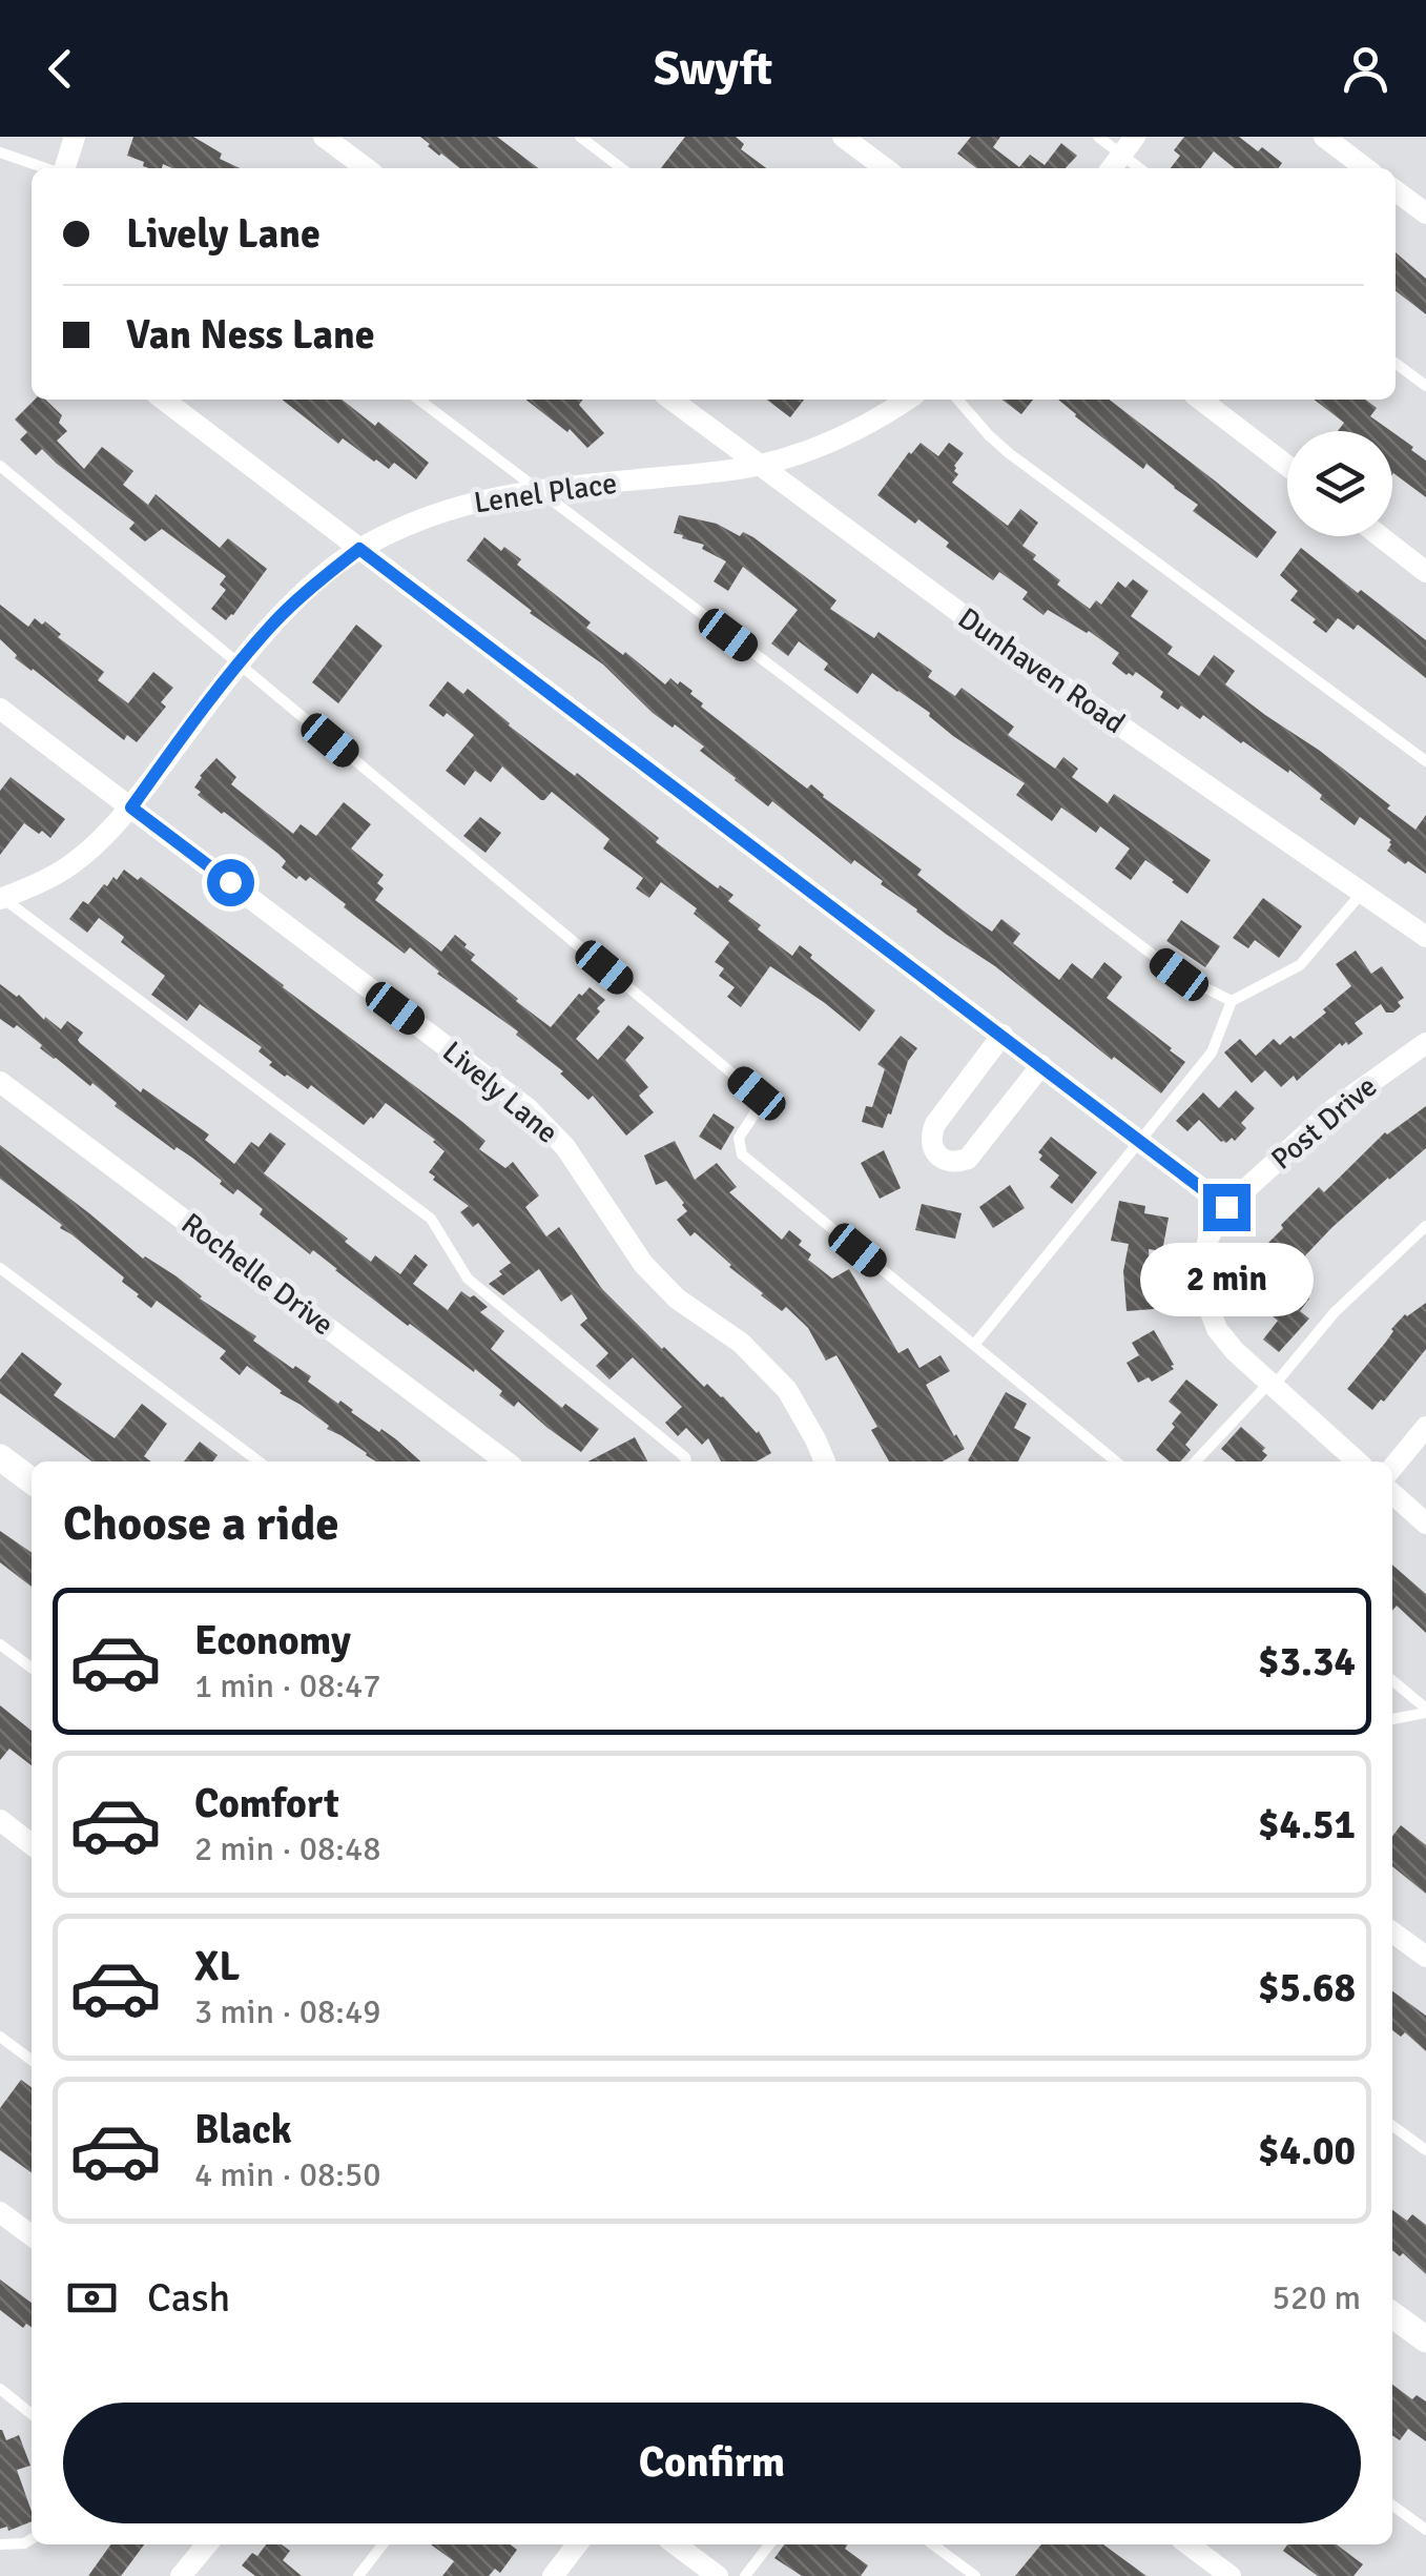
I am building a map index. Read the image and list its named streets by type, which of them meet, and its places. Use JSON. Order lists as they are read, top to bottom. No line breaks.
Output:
{"streets":{"street":["Lenel Place","Dunhaven Road","Lively Lane","Post Drive","Rochelle Drive"]},"crossings":[["Lenel Place","Dunhaven Road"],["Lenel Place","Lively Lane"]],"page":{"header":"Swyft","banner":["Lively Lane","Van Ness Lane"],"bubble":"2 min","heading":"Choose a ride","list":[{"name":"Economy","note":"1 min · 08:47","value":"$3.34"},{"name":"Comfort","note":"2 min · 08:48","value":"$4.51"},{"name":"XL","note":"3 min · 08:49","value":"$5.68"},{"name":"Black","note":"4 min · 08:50","value":"$4.00"}],"pay":["Cash","520 m"],"buttons":"Confirm"}}
